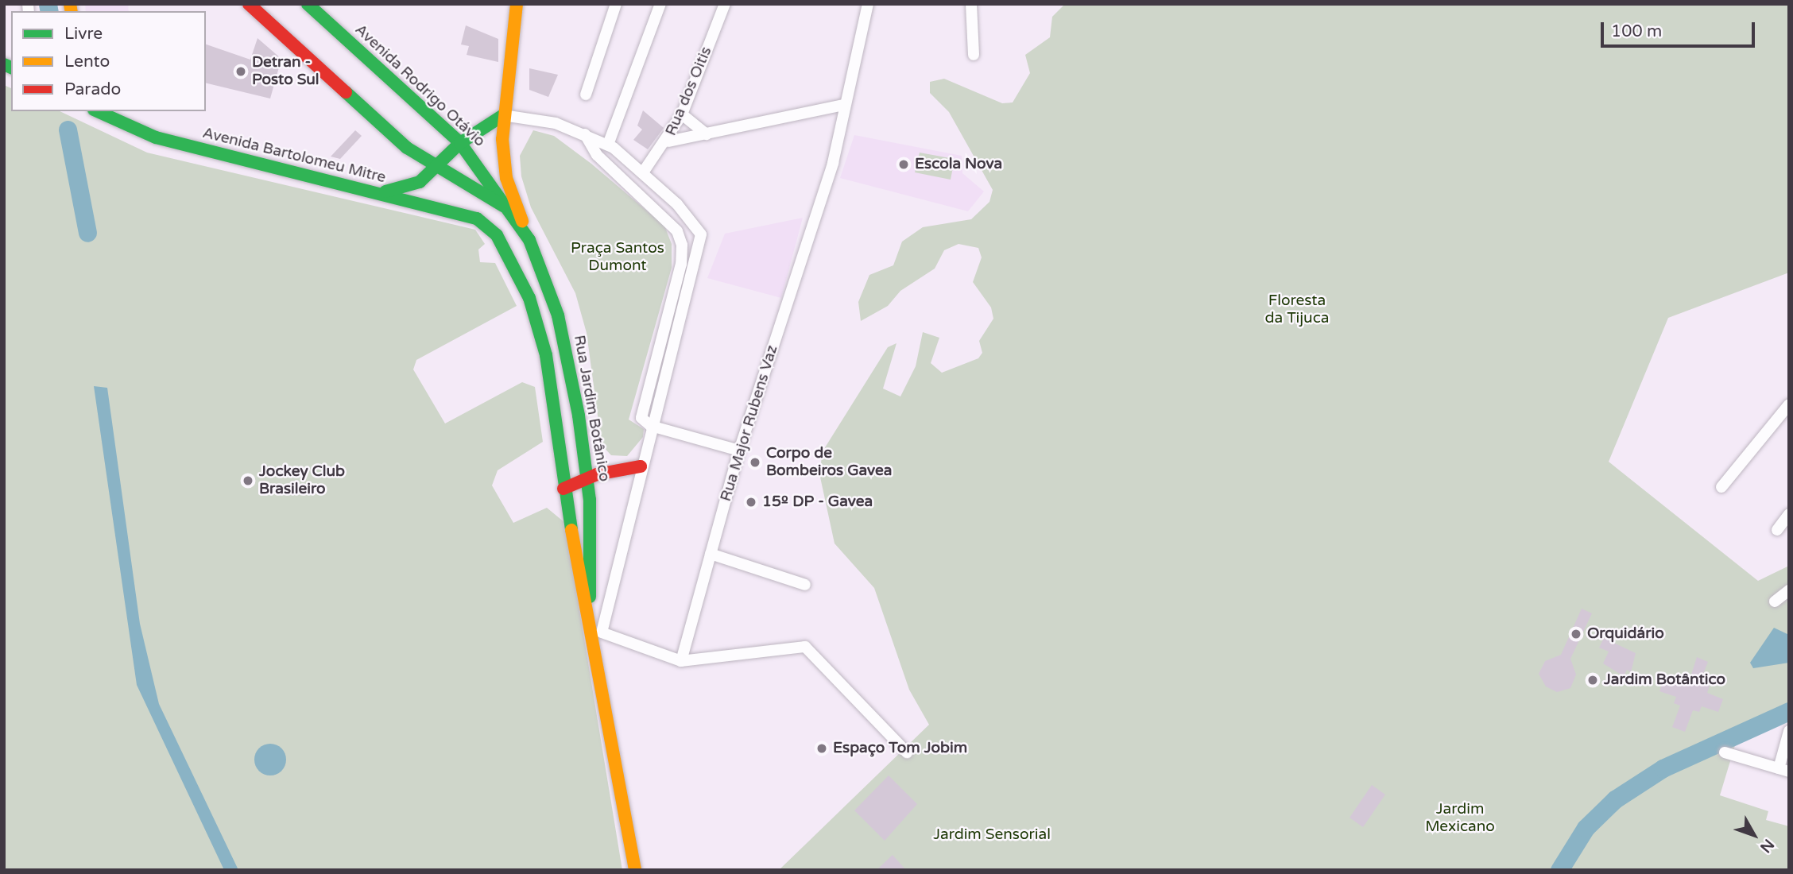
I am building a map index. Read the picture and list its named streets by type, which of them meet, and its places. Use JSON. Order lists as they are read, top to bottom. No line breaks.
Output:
{"streets":{"main road":["Avenida Rodrigo Otávio","Avenida Bartolomeu Mitre","Rua Jardim Botânico"],"street":["Rua dos Oitis","Rua Major Rubens Vaz"]},"crossings":[["Avenida Rodrigo Otávio","Rua Jardim Botânico"],["Avenida Bartolomeu Mitre","Rua Jardim Botânico"]],"parks":["Praça Santos Dumont","Floresta da Tijuca","Jardim Mexicano","Jardim Sensorial"],"places":["Detran - Posto Sul","Escola Nova","Corpo de Bombeiros Gavea","Jockey Club Brasileiro","15º DP - Gavea","Orquidário","Jardim Botântico","Espaço Tom Jobim"],"legend":["Livre","Lento","Parado"],"scale_bar":"100 m","north":"bottom right"}
